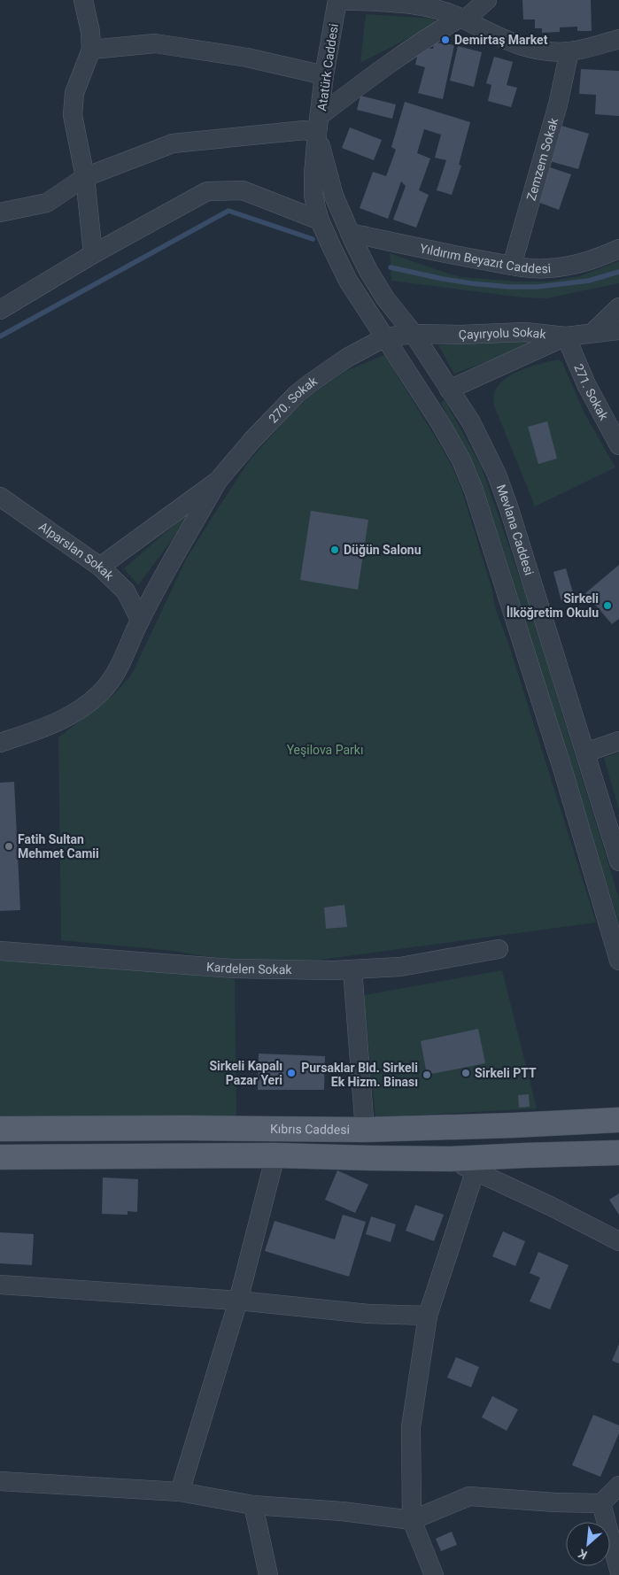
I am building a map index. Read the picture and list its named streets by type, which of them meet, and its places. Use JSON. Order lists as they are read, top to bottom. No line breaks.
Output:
{"streets":{"main road":["Kıbrıs Caddesi"],"street":["Atatürk Caddesi","Zemzem Sokak","Yıldırım Beyazıt Caddesi","Çayıryolu Sokak","271. Sokak","270. Sokak","Mevlana Caddesi","Alparslan Sokak","Kardelen Sokak"]},"crossings":[["Atatürk Caddesi","Çayıryolu Sokak"],["Atatürk Caddesi","270. Sokak"],["Zemzem Sokak","Yıldırım Beyazıt Caddesi"],["Yıldırım Beyazıt Caddesi","Mevlana Caddesi"],["Çayıryolu Sokak","271. Sokak"],["Çayıryolu Sokak","270. Sokak"],["Çayıryolu Sokak","Mevlana Caddesi"]],"parks":["Yeşilova Parkı"],"places":["Demirtaş Market","Düğün Salonu","Sirkeli İlköğretim Okulu","Fatih Sultan Mehmet Camii","Sirkeli Kapalı Pazar Yeri","Sirkeli PTT","Pursaklar Bld. Sirkeli Ek Hizm. Binası"],"north":"bottom left"}
